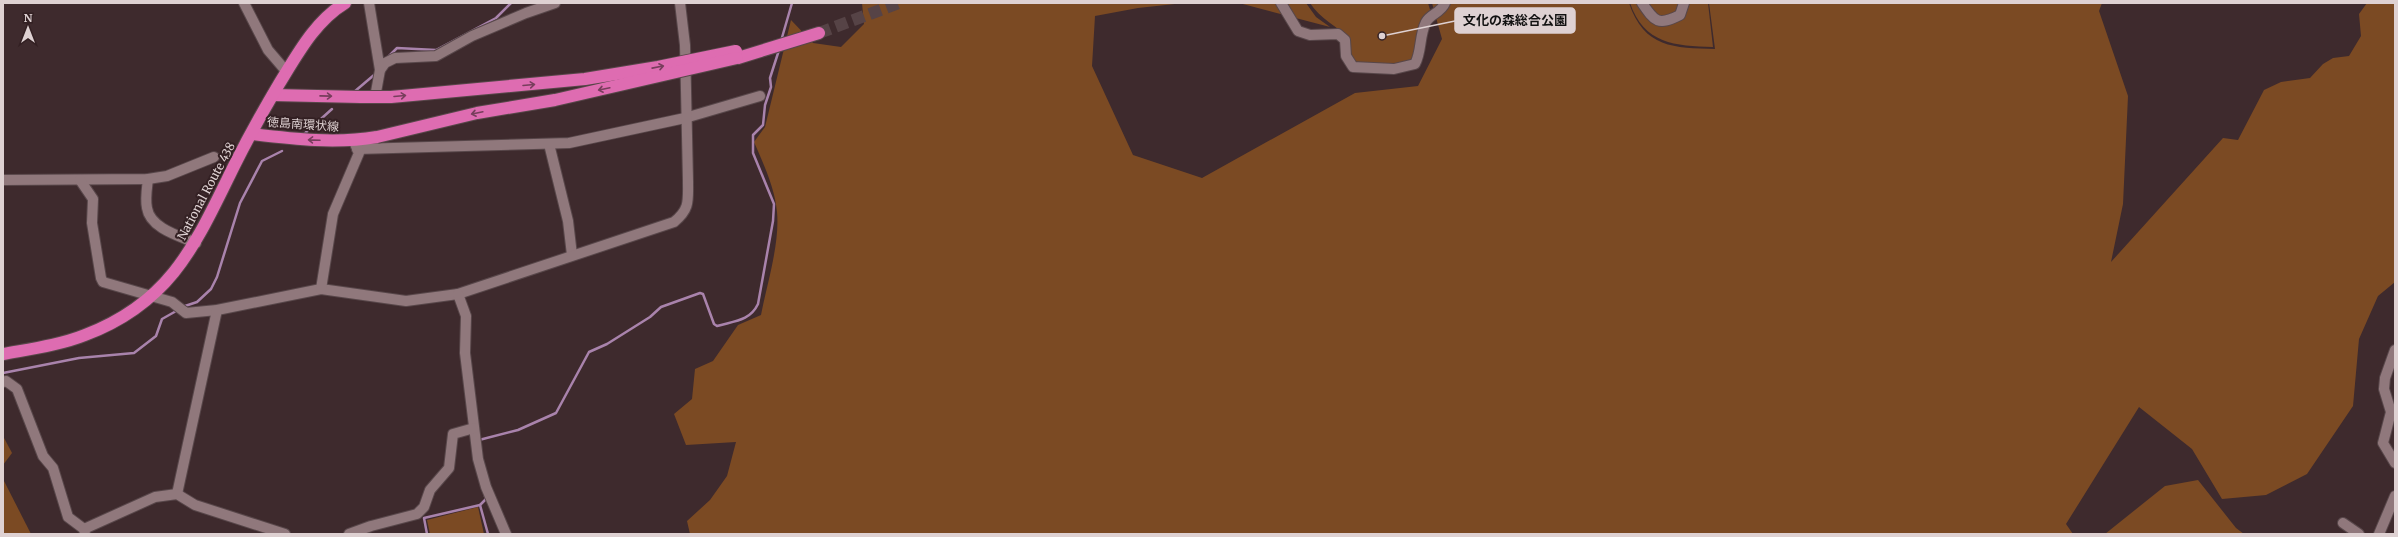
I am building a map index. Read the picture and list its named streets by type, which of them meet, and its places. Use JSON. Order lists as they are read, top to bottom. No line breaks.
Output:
{"streets":{"highway":["徳島南環状線","National Route 438"]},"crossings":[["徳島南環状線","National Route 438"]],"places":["文化の森総合公園"],"north":"top"}
